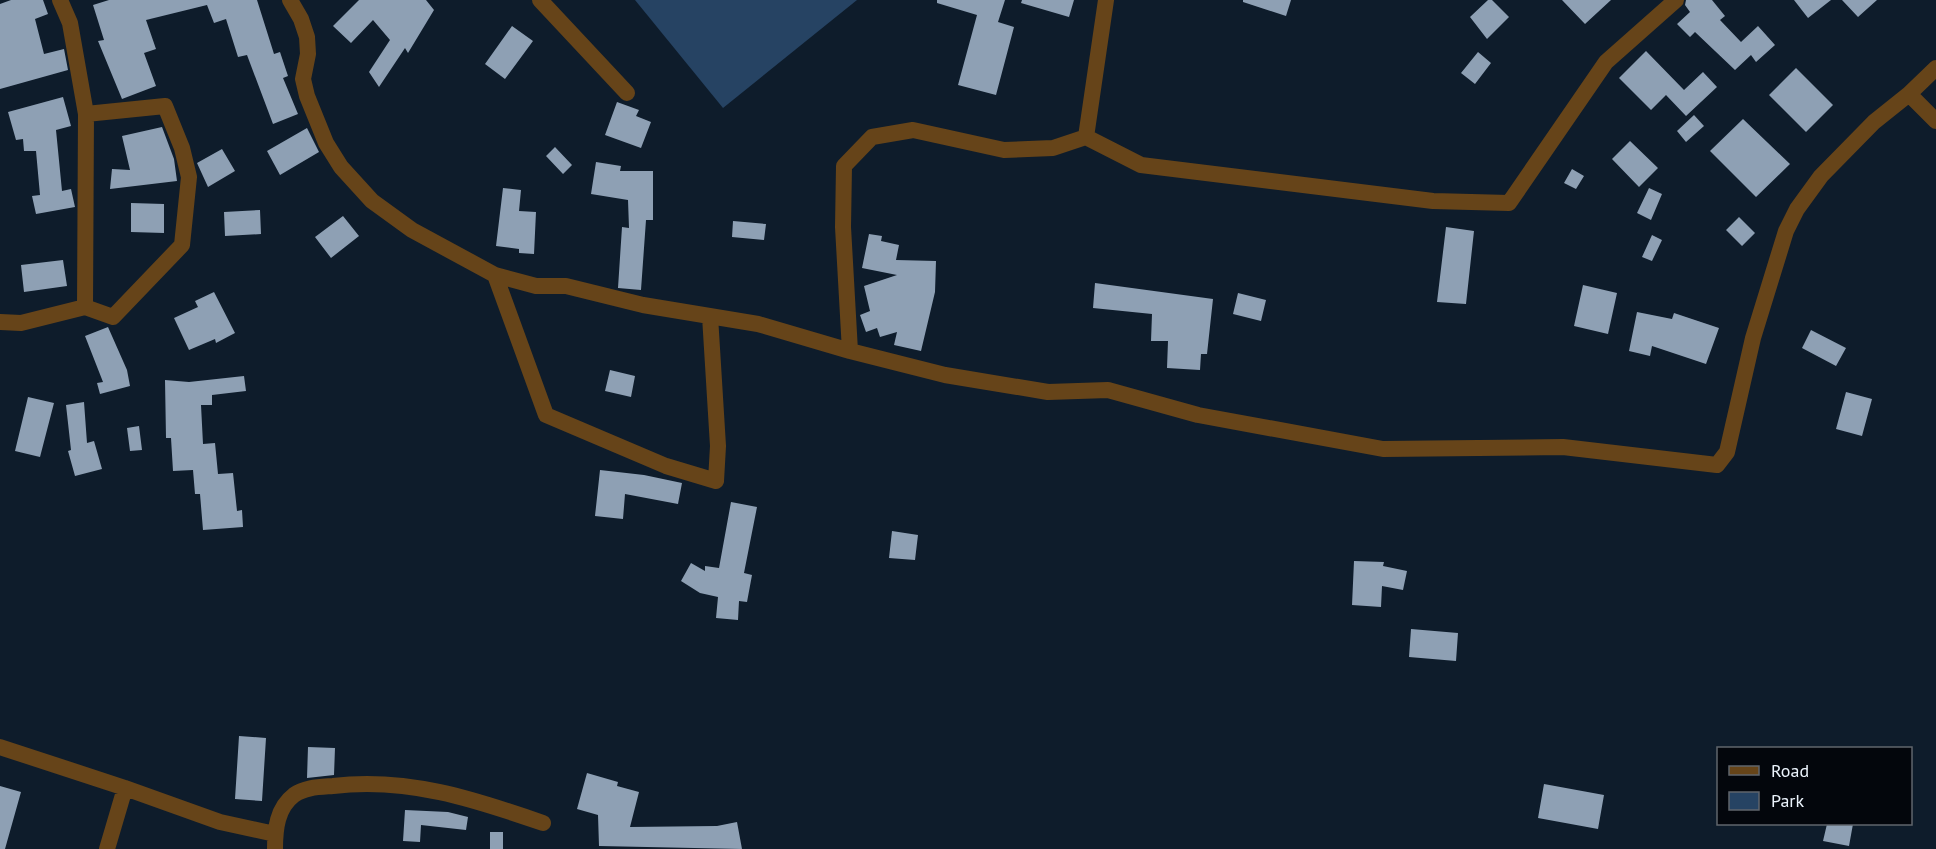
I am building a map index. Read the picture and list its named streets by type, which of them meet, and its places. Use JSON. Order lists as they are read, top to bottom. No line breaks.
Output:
{"legend":["Road","Park"]}
